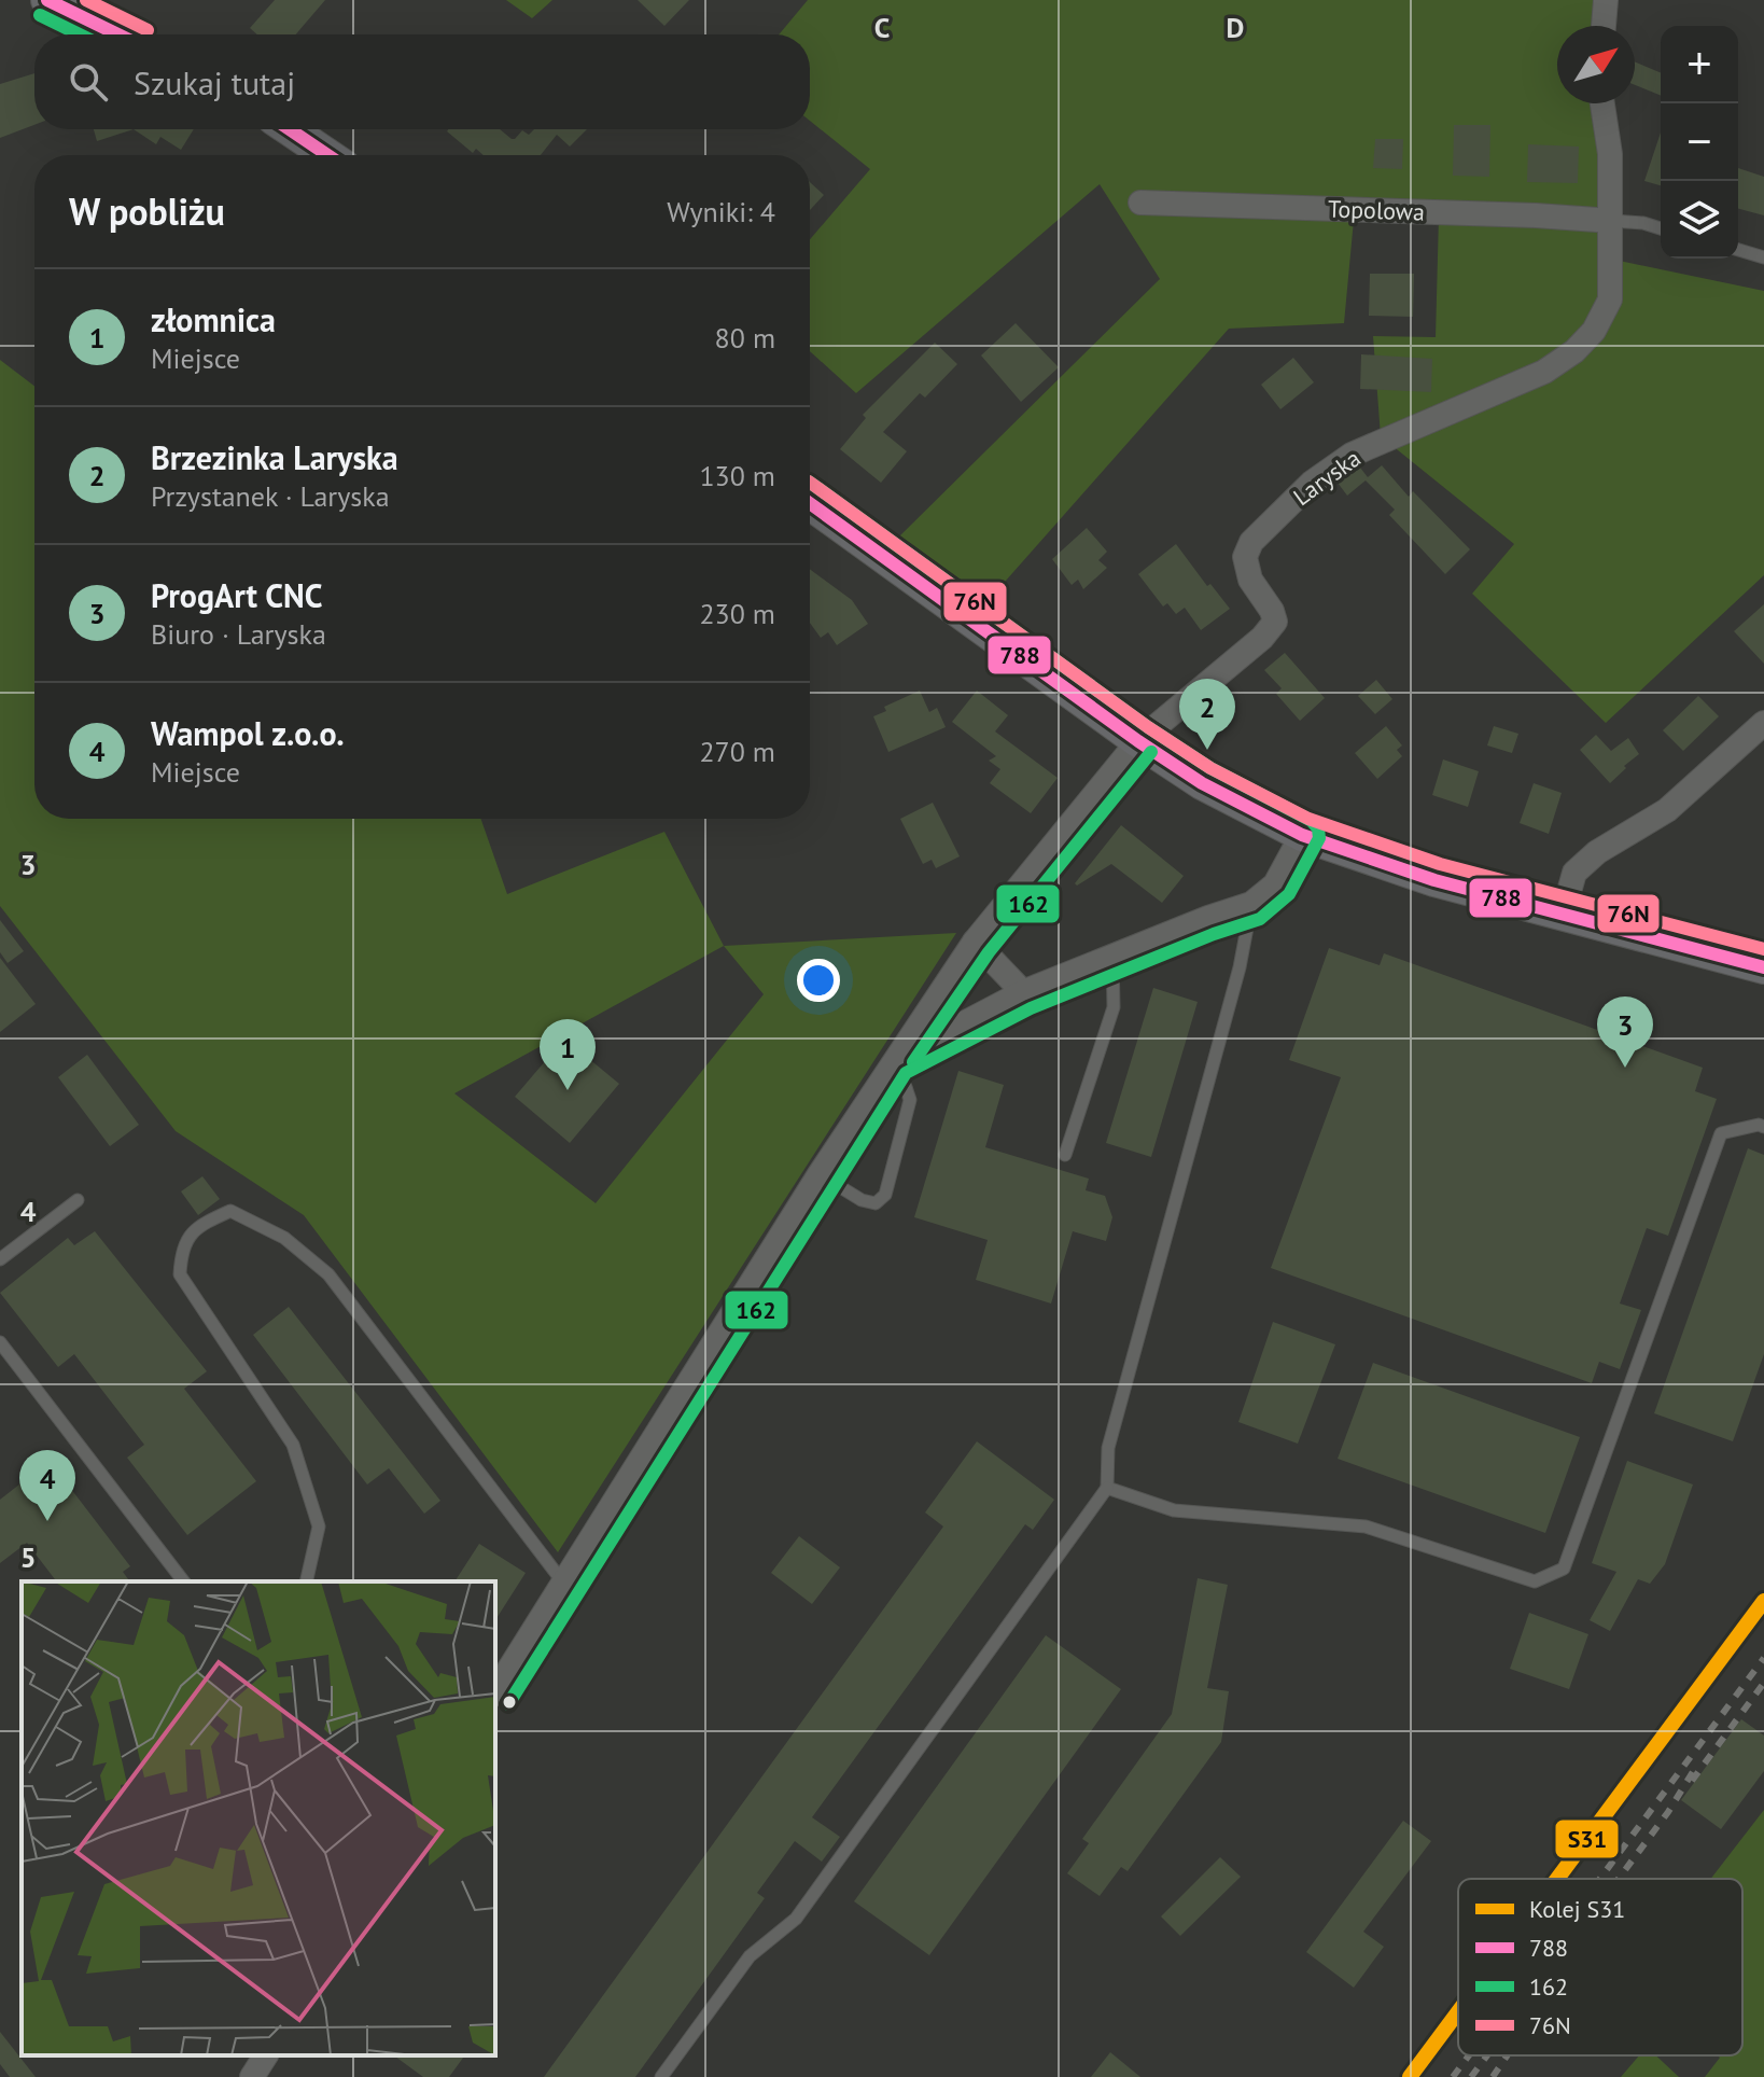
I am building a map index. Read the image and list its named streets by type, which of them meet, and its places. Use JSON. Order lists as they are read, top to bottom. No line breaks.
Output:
{"streets":{"street":["Topolowa","Laryska"]},"crossings":[["Topolowa","Laryska"]],"lines":["transit line 788","transit line 76N","transit line 162","rail line S31"],"legend":["Kolej S31","788","162","76N"],"north":"top right","page":{"map_buttons":["+","−"],"search":"Szukaj tutaj","heading":["W pobliżu","Wyniki: 4"],"list":[{"mark":"1","name":"złomnica","note":"Miejsce","value":"80 m"},{"mark":"2","name":"Brzezinka Laryska","note":"Przystanek · Laryska","value":"130 m"},{"mark":"3","name":"ProgArt CNC","note":"Biuro · Laryska","value":"230 m"},{"mark":"4","name":"Wampol z.o.o.","note":"Miejsce","value":"270 m"}],"pins":["2","3","1","4"]},"grid":{"columns":["C","D"],"rows":["3","4","5"]}}
